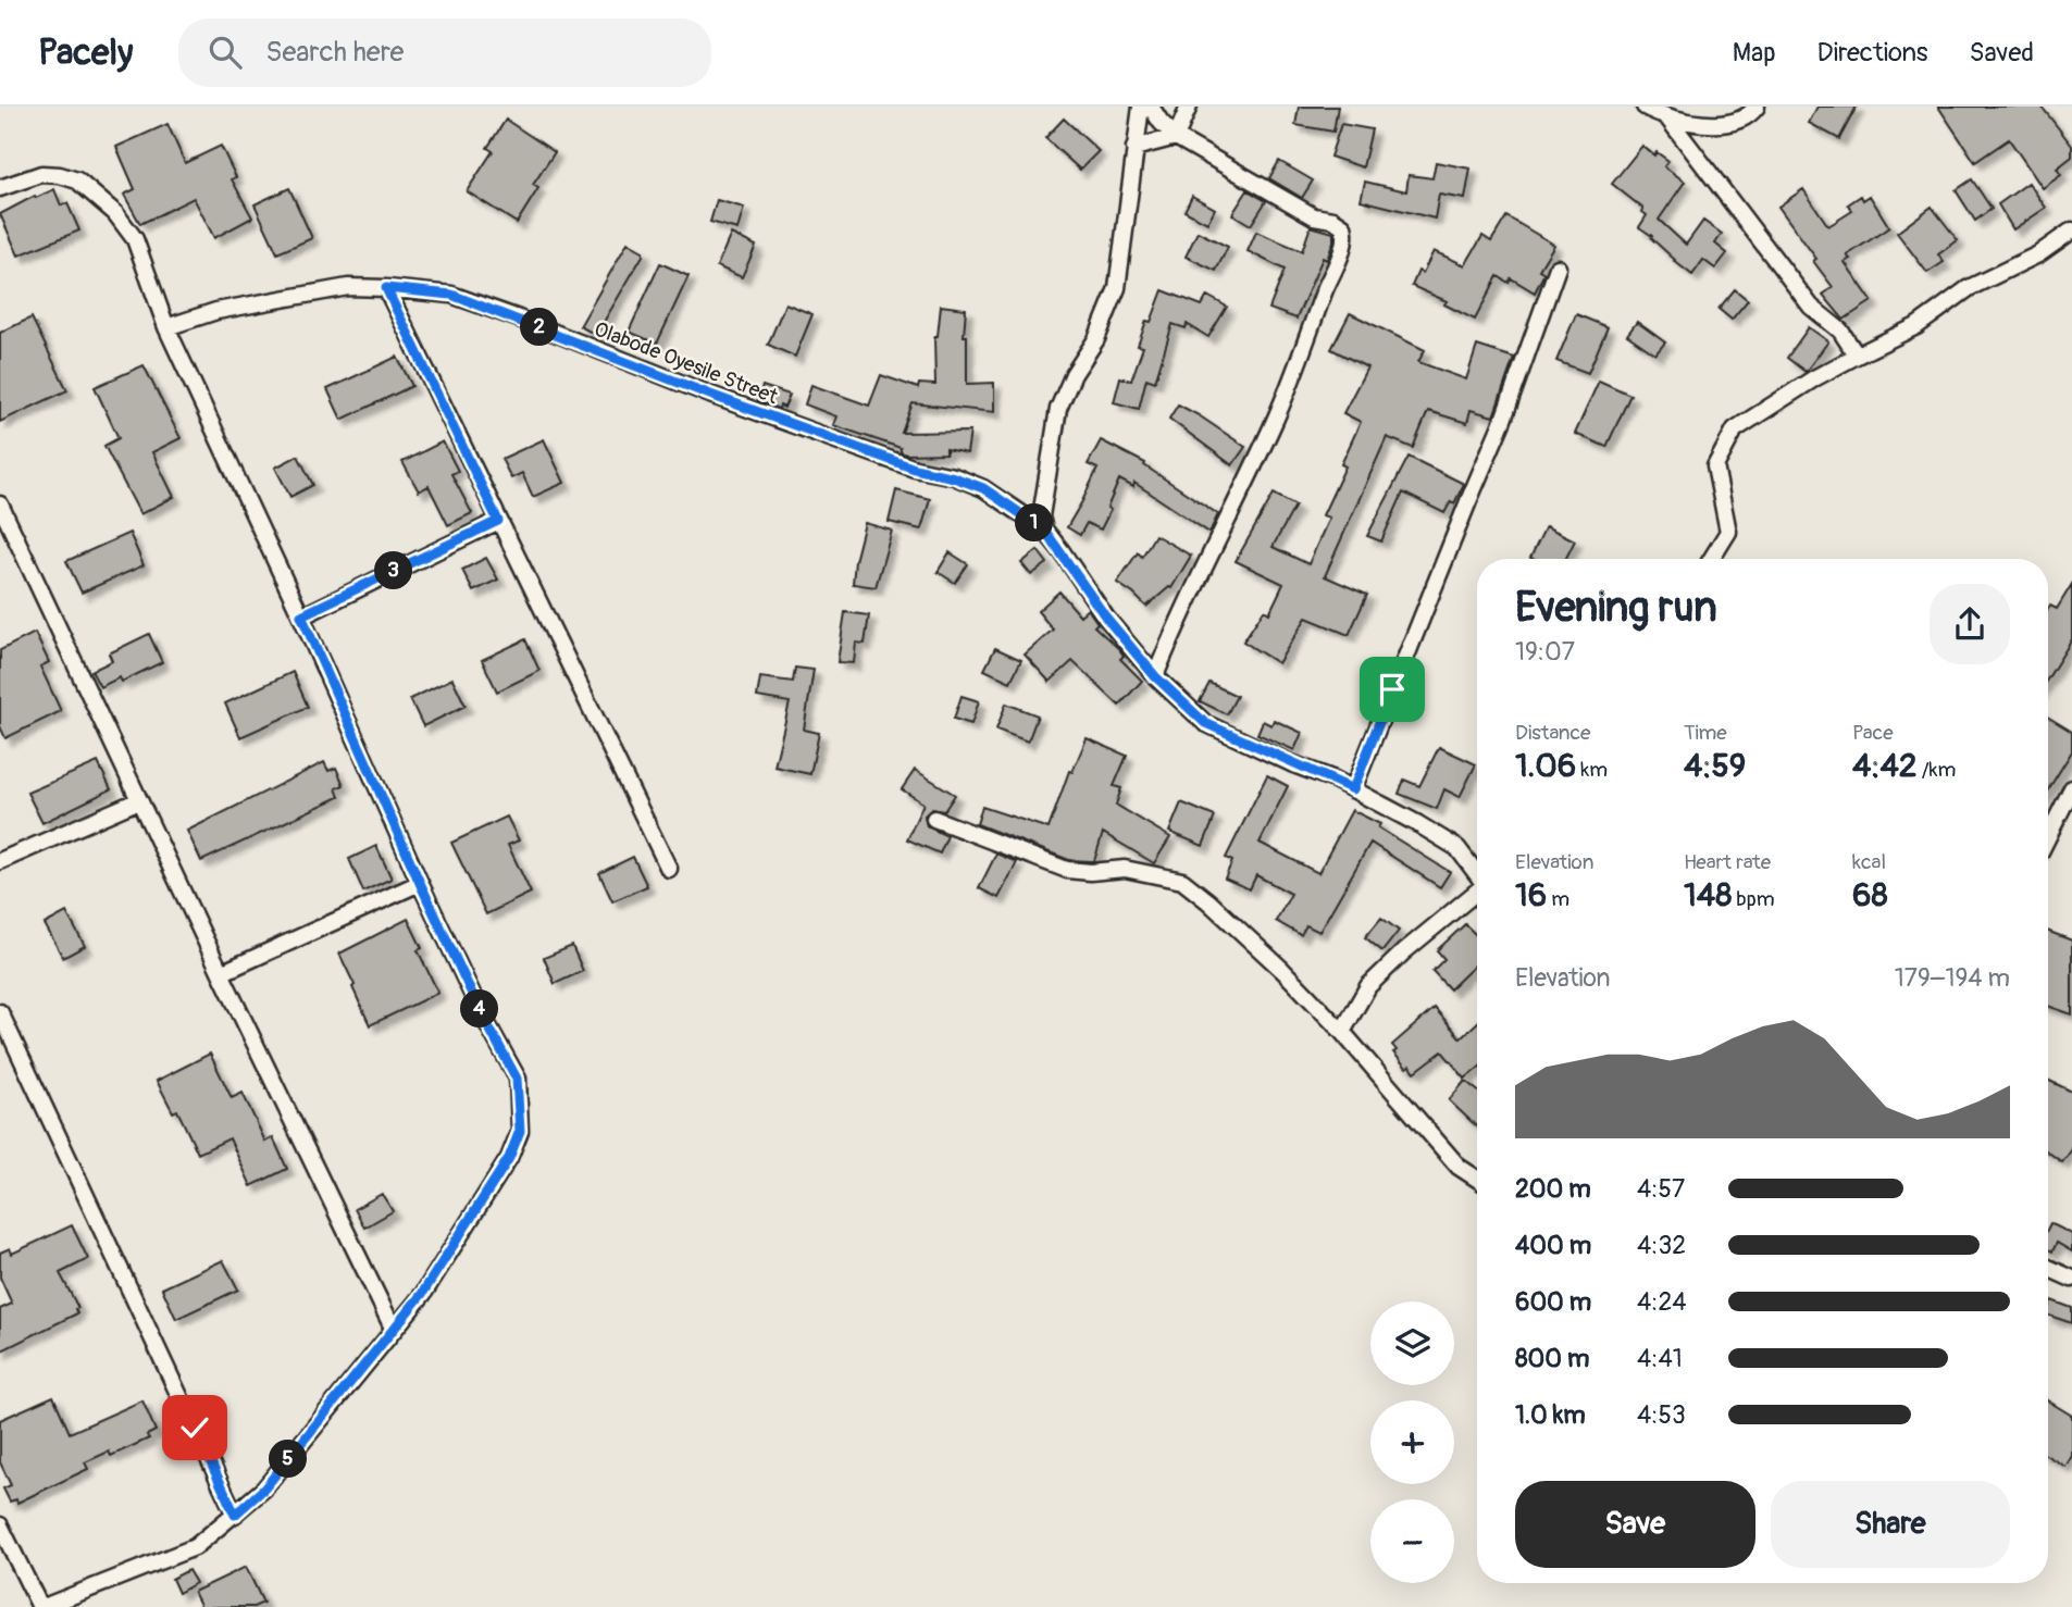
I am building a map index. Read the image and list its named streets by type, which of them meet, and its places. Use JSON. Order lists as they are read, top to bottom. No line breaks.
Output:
{"streets":{"street":["Olabode Oyesile Street"]},"page":{"header":"Pacely","search":"Search here","nav":["Map","Directions","Saved"],"pins":["2","1","3","4","5"],"heading":["Evening run","19:07"],"stats":[["Distance","1.06 km"],["Time","4:59"],["Pace","4:42 /km"],["Elevation","16 m"],["Heart rate","148 bpm"],["kcal","68"]],"chart":["Elevation","179–194 m"],"list":[{"name":"200 m","note":"4:57"},{"name":"400 m","note":"4:32"},{"name":"600 m","note":"4:24"},{"name":"800 m","note":"4:41"},{"name":"1.0 km","note":"4:53"}],"map_buttons":["+","−"],"buttons":["Save","Share"]}}
